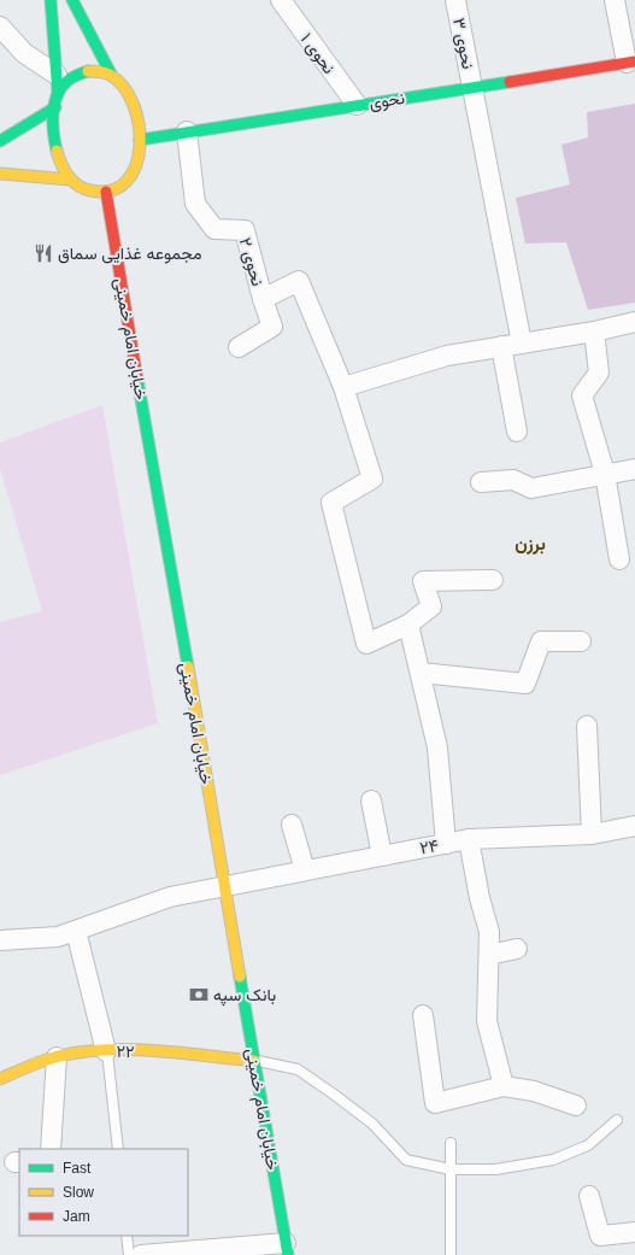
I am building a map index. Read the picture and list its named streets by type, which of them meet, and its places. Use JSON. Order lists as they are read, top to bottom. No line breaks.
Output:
{"streets":{"main road":["نحوی","خیابان امام خمینی","۲۲"],"street":["نحوی ۳","نحوی ۱","نحوی ۲","۲۴"]},"crossings":[["نحوی ۳","نحوی"],["نحوی ۱","نحوی"],["نحوی","نحوی ۲"],["نحوی","خیابان امام خمینی"],["خیابان امام خمینی","۲۴"],["خیابان امام خمینی","۲۲"]],"districts":["برزن"],"places":{"restaurant":["مجموعه غذایی سماق"],"bank":["بانک سپه"]},"legend":["Fast","Slow","Jam"]}
